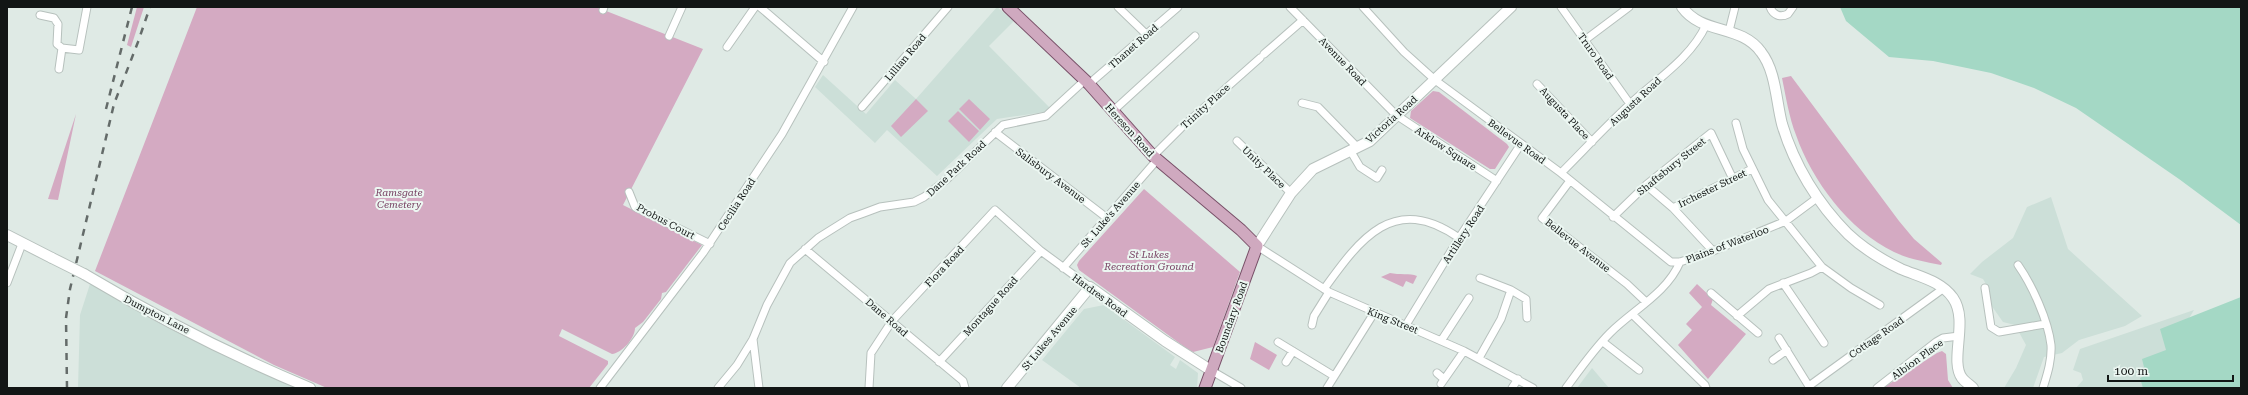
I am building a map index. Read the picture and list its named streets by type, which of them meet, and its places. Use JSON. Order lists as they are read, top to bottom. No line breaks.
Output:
{"streets":{"main road":["Victoria Road","Hereson Road","Hardres Road","Dumpton Lane","Boundary Road","St Lukes Avenue"],"street":["Thanet Road","Truro Road","Lillian Road","Avenue Road","Augusta Road","Trinity Place","Augusta Place","Bellevue Road","Arklow Square","Shaftsbury Street","Unity Place","Dane Park Road","Salisbury Avenue","Irchester Street","Cecilia Road","St. Luke's Avenue","Probus Court","Artillery Road","Plains of Waterloo","Bellevue Avenue","Flora Road","Montague Road","Dane Road","King Street","Cottage Road","Albion Place"]},"crossings":[["Thanet Road","Hereson Road"],["Thanet Road","Dane Park Road"],["Truro Road","Augusta Road"],["Avenue Road","Trinity Place"],["Avenue Road","Victoria Road"],["Avenue Road","Arklow Square"],["Augusta Road","Augusta Place"],["Augusta Road","Bellevue Road"],["Trinity Place","Hereson Road"],["Trinity Place","St. Luke's Avenue"],["Victoria Road","Hereson Road"],["Victoria Road","Bellevue Road"],["Victoria Road","Arklow Square"],["Victoria Road","Unity Place"],["Victoria Road","Boundary Road"],["Victoria Road","King Street"],["Hereson Road","Dane Park Road"],["Hereson Road","St. Luke's Avenue"],["Hereson Road","Boundary Road"],["Hereson Road","King Street"],["Bellevue Road","Shaftsbury Street"],["Bellevue Road","Artillery Road"],["Bellevue Road","Plains of Waterloo"],["Bellevue Road","Bellevue Avenue"],["Arklow Square","Artillery Road"],["Shaftsbury Street","Irchester Street"],["Dane Park Road","Salisbury Avenue"],["Dane Park Road","Dane Road"],["Salisbury Avenue","St. Luke's Avenue"],["Cecilia Road","Probus Court"],["St. Luke's Avenue","Hardres Road"],["Artillery Road","King Street"],["Plains of Waterloo","Bellevue Avenue"],["Flora Road","Hardres Road"],["Flora Road","Dane Road"],["Hardres Road","Montague Road"],["Hardres Road","Boundary Road"],["Hardres Road","St Lukes Avenue"],["Montague Road","Dane Road"],["Boundary Road","King Street"]],"parks":["Ramsgate Cemetery","St Lukes Recreation Ground"],"scale_bar":"100 m"}
